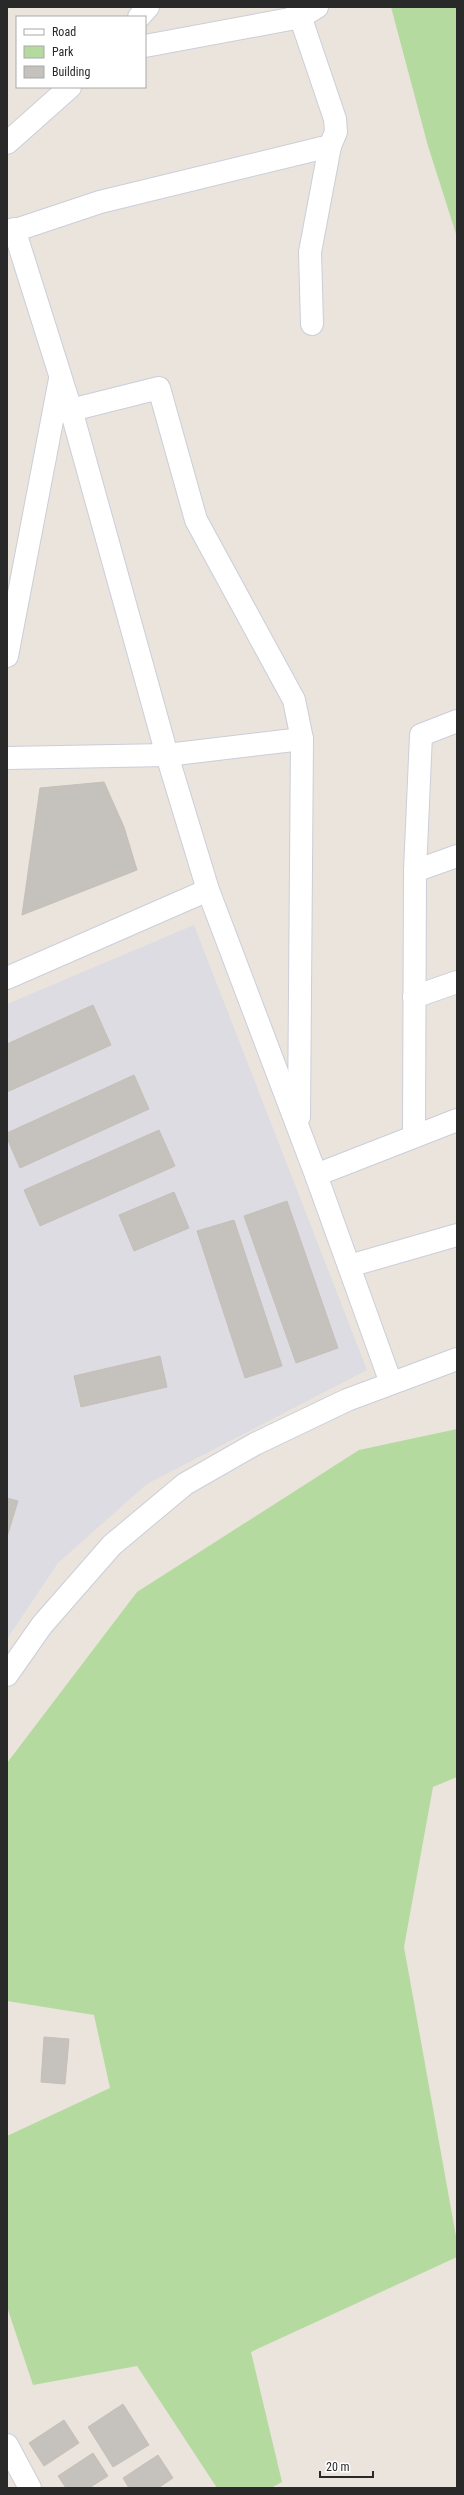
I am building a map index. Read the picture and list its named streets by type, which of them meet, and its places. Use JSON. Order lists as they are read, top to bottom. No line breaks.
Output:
{"legend":["Road","Park","Building"],"scale_bar":"20 m"}
